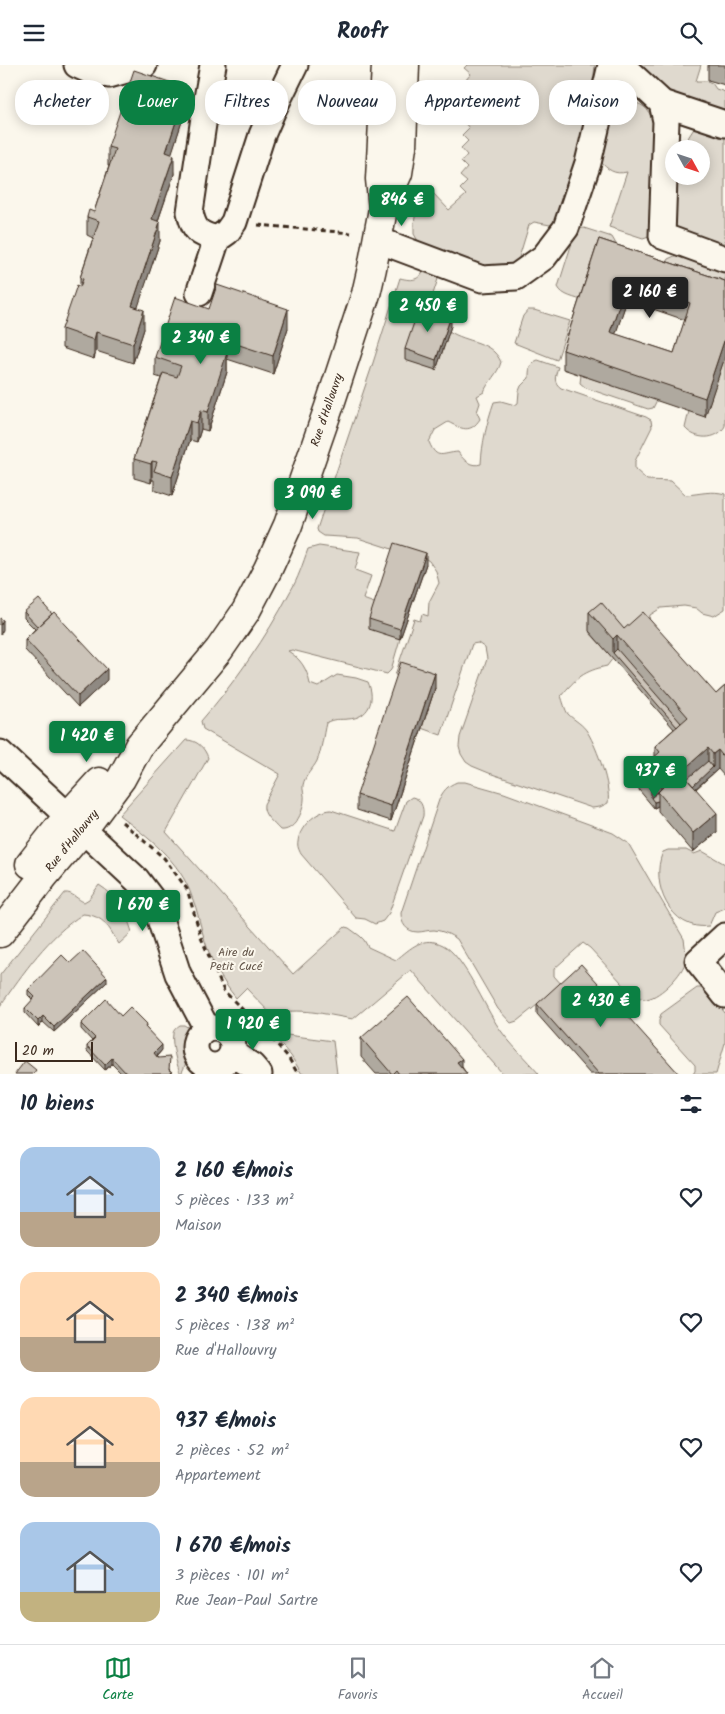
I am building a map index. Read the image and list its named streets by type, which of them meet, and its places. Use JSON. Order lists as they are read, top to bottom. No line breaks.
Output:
{"streets":{"main road":["Rue d'Hallouvry"]},"parks":["Aire du Petit Cucé"],"scale_bar":"20 m","north":"bottom right","page":{"header":"Roofr","chip":["Acheter","Louer","Filtres","Nouveau","Appartement","Maison"],"price":["846 €","2 160 €","2 450 €","2 340 €","3 090 €","1 420 €","937 €","1 670 €","2 430 €","1 920 €"],"scale":"20 m","heading":"10 biens","list":[{"name":"2 160 €/mois","note":"5 pièces · 133 m² · Maison"},{"name":"2 340 €/mois","note":"5 pièces · 138 m² · Rue d'Hallouvry"},{"name":"937 €/mois","note":"2 pièces · 52 m² · Appartement"},{"name":"1 670 €/mois","note":"3 pièces · 101 m² · Rue Jean-Paul Sartre"}],"tabs":["Carte","Favoris","Accueil"]}}
